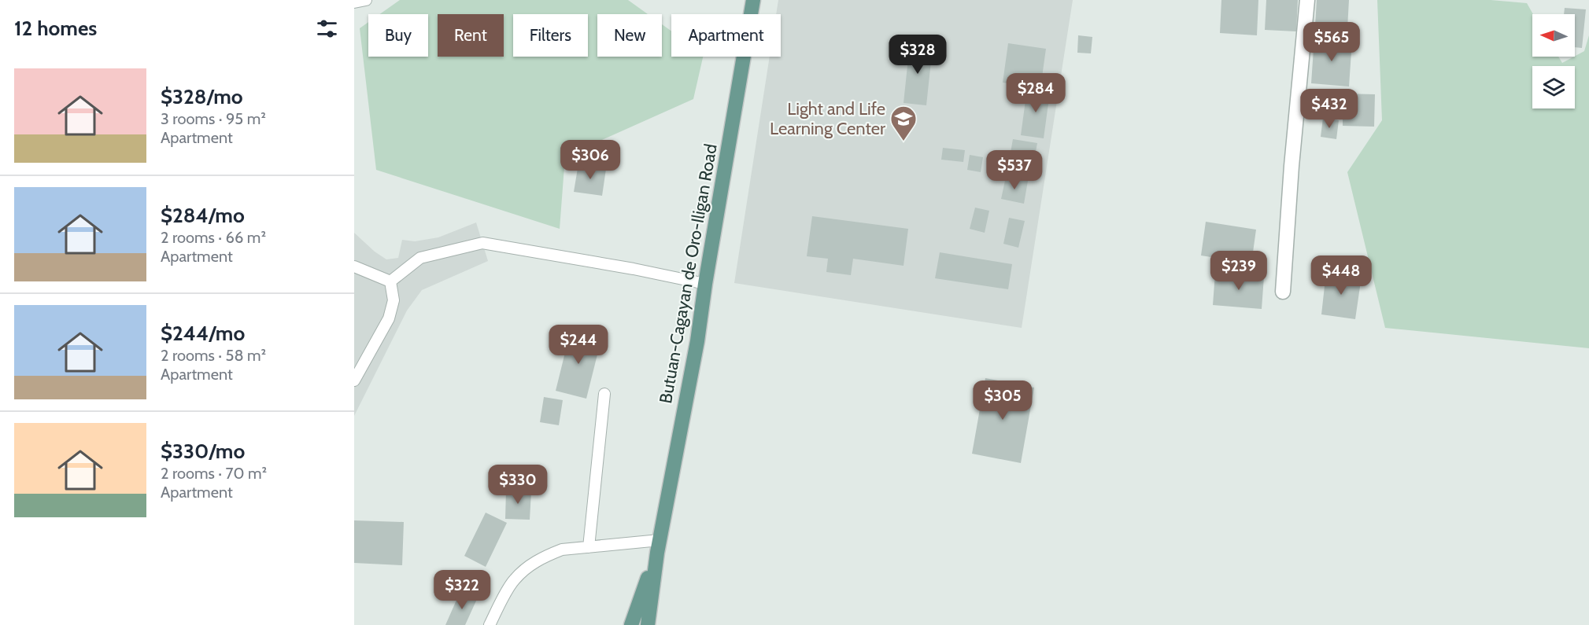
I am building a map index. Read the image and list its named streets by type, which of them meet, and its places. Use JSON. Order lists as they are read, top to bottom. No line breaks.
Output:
{"streets":{"main road":["Butuan-Cagayan de Oro-Iligan Road"]},"places":{"school or university":["Light and Life Learning Center"]},"north":"left","page":{"heading":"12 homes","chip":["Buy","Rent","Filters","New","Apartment"],"price":["$565","$328","$284","$432","$306","$537","$239","$448","$244","$305","$330","$322"],"list":[{"name":"$328/mo","note":"3 rooms · 95 m² · Apartment"},{"name":"$284/mo","note":"2 rooms · 66 m² · Apartment"},{"name":"$244/mo","note":"2 rooms · 58 m² · Apartment"},{"name":"$330/mo","note":"2 rooms · 70 m² · Apartment"}]}}
